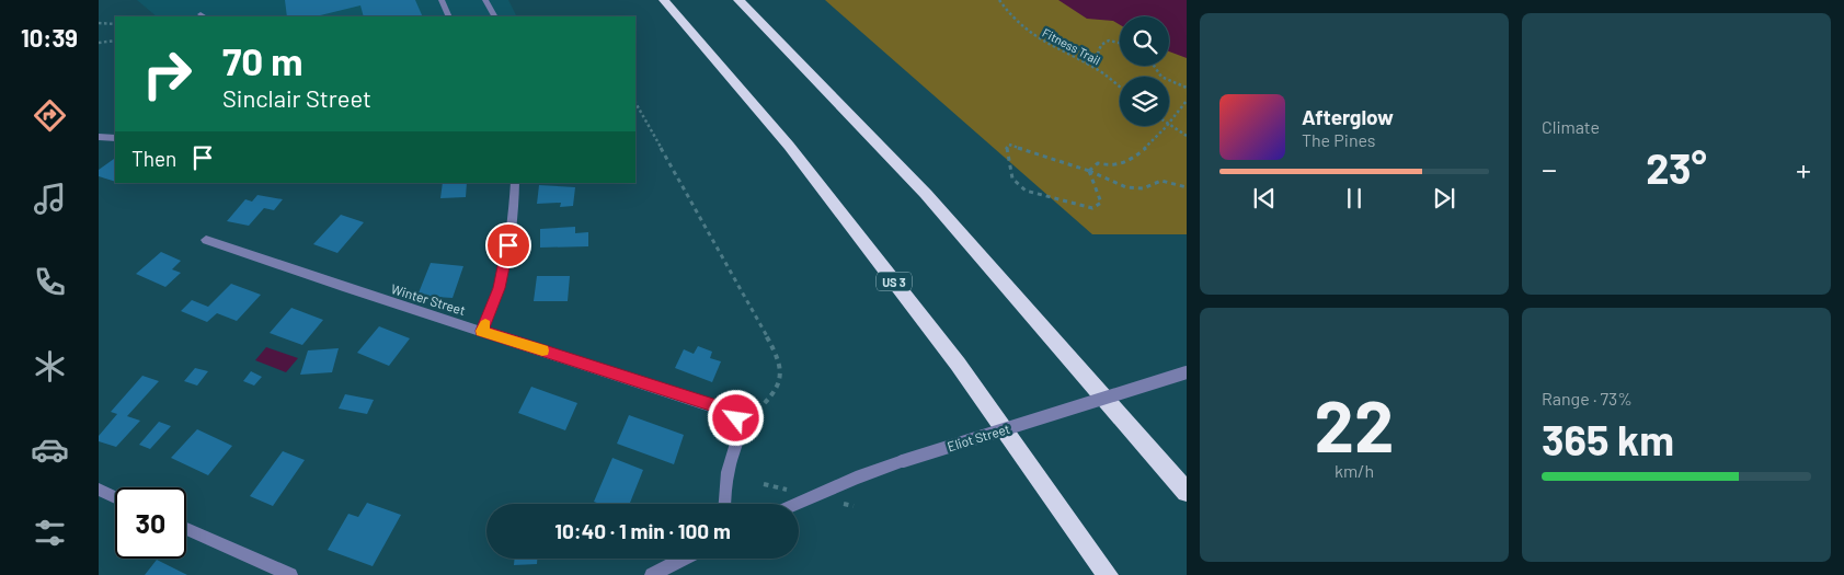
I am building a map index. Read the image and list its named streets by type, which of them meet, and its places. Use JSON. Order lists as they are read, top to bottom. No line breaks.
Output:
{"streets":{"highway":["US 3"],"street":["Winter Street","Eliot Street"],"path":["Fitness Trail"]},"page":{"tabs":"10:39","tile":["Climate",["22","km/h"],["Range · 73%","365 km"]],"turn":["70 m","Sinclair Street"],"song":["Afterglow","The Pines"],"then":"Then","heat":["−","23°","+"],"limit":"30","trip":"10:40 · 1 min · 100 m"}}
